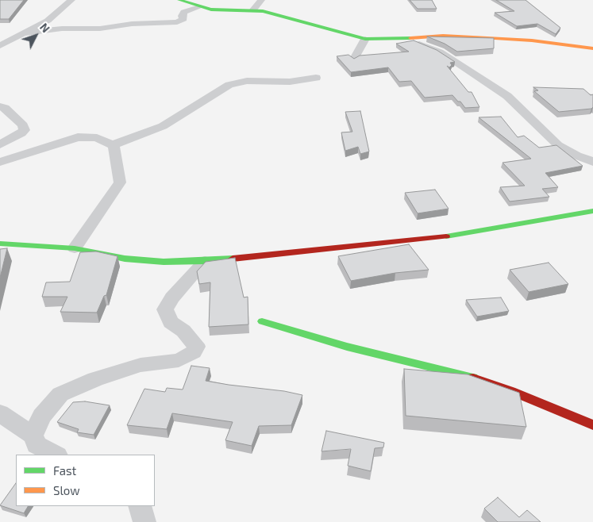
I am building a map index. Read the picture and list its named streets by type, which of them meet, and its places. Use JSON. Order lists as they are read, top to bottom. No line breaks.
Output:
{"legend":["Fast","Slow"],"north":"top right"}
